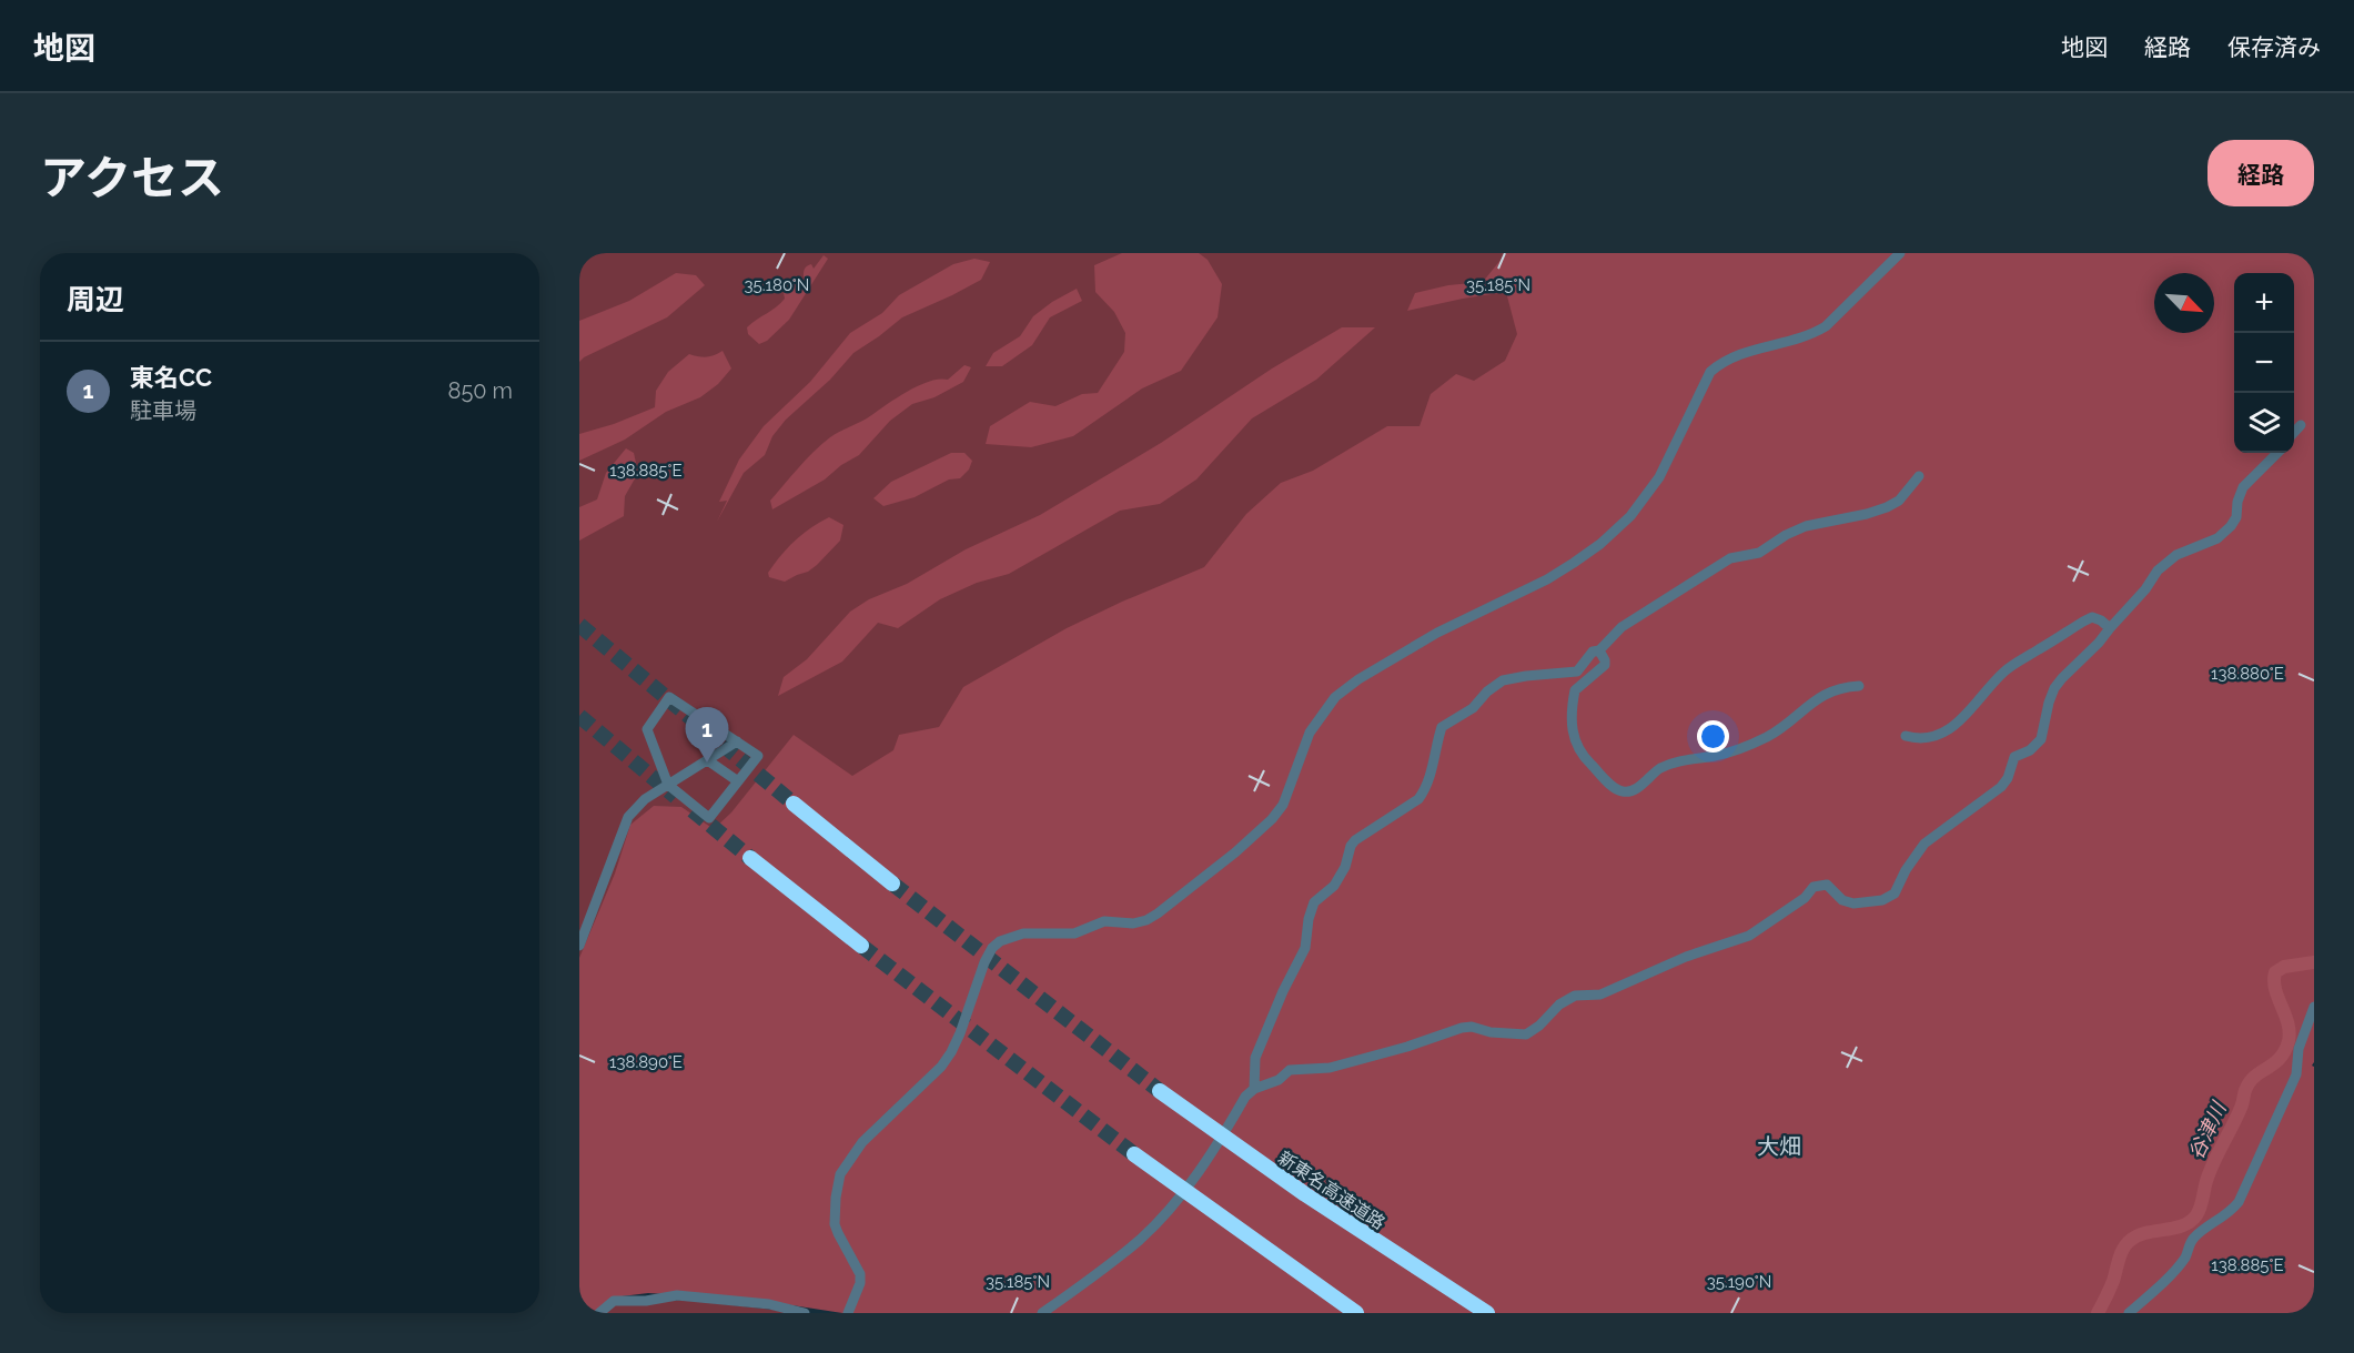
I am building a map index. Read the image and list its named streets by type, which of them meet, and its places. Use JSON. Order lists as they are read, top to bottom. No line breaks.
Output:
{"streets":{"highway":["新東名高速道路"]},"districts":["大畑"],"water":["谷津川"],"north":"bottom right","page":{"header":"地図","nav":["地図","経路","保存済み"],"title":"アクセス","buttons":"経路","heading":"周辺","map_buttons":["+","−"],"list":[{"mark":"1","name":"東名CC","note":"駐車場","value":"850 m"}],"pins":"1"},"coordinates":["35.180°N","35.185°N","138.885°E","138.880°E","138.890°E","35.190°N"]}
